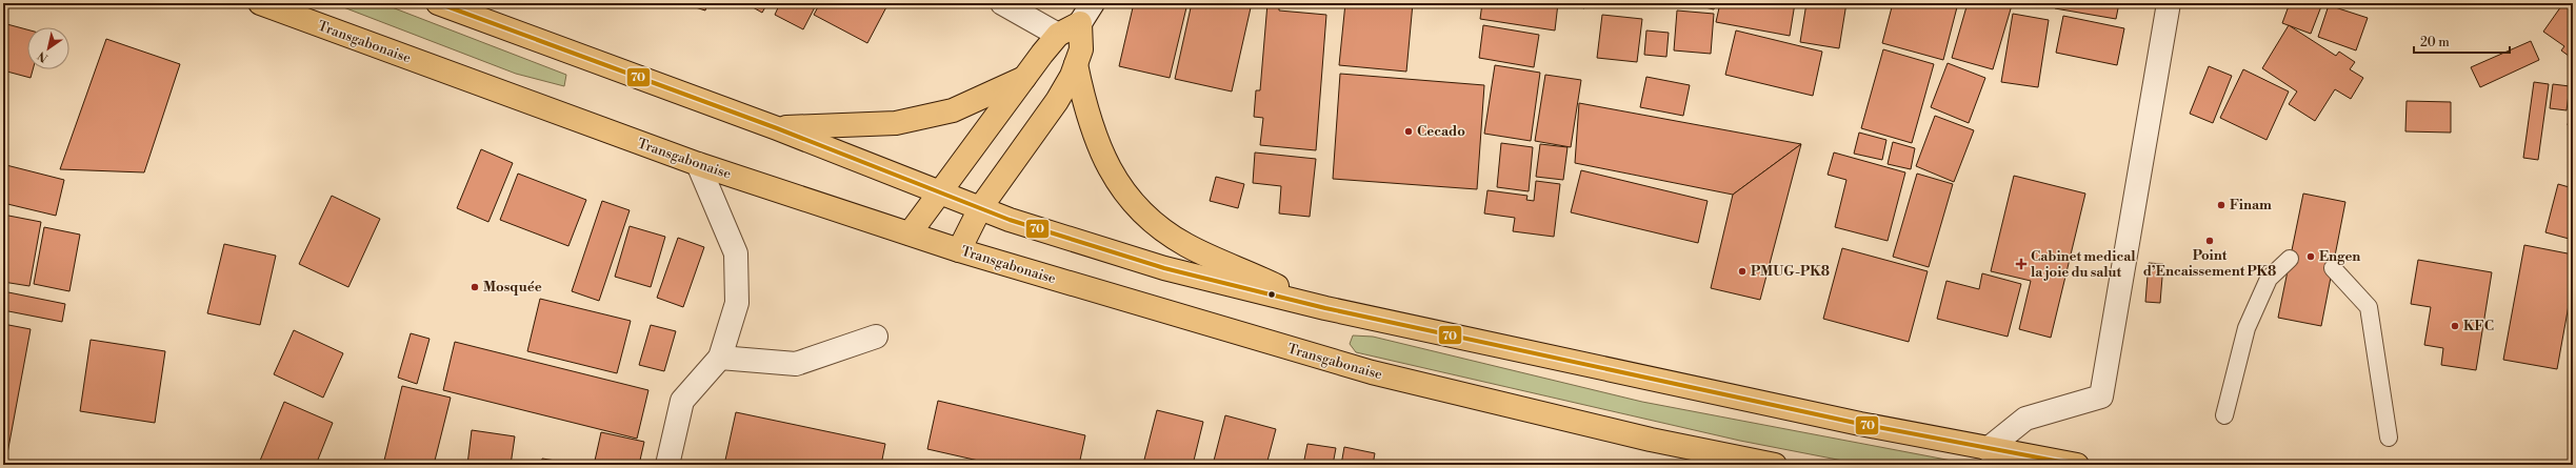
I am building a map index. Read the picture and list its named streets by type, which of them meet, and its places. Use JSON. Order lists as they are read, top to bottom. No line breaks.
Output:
{"streets":{"highway":["Transgabonaise"]},"places":{"other":["Cecado","Finam","Point d’Encaissement PK8","Engen","PMUG-PK8","Mosquée","KFC"],"health":["Cabinet medical la joie du salut"]},"lines":["transit line 70"],"scale_bar":"20 m","north":"bottom left"}
